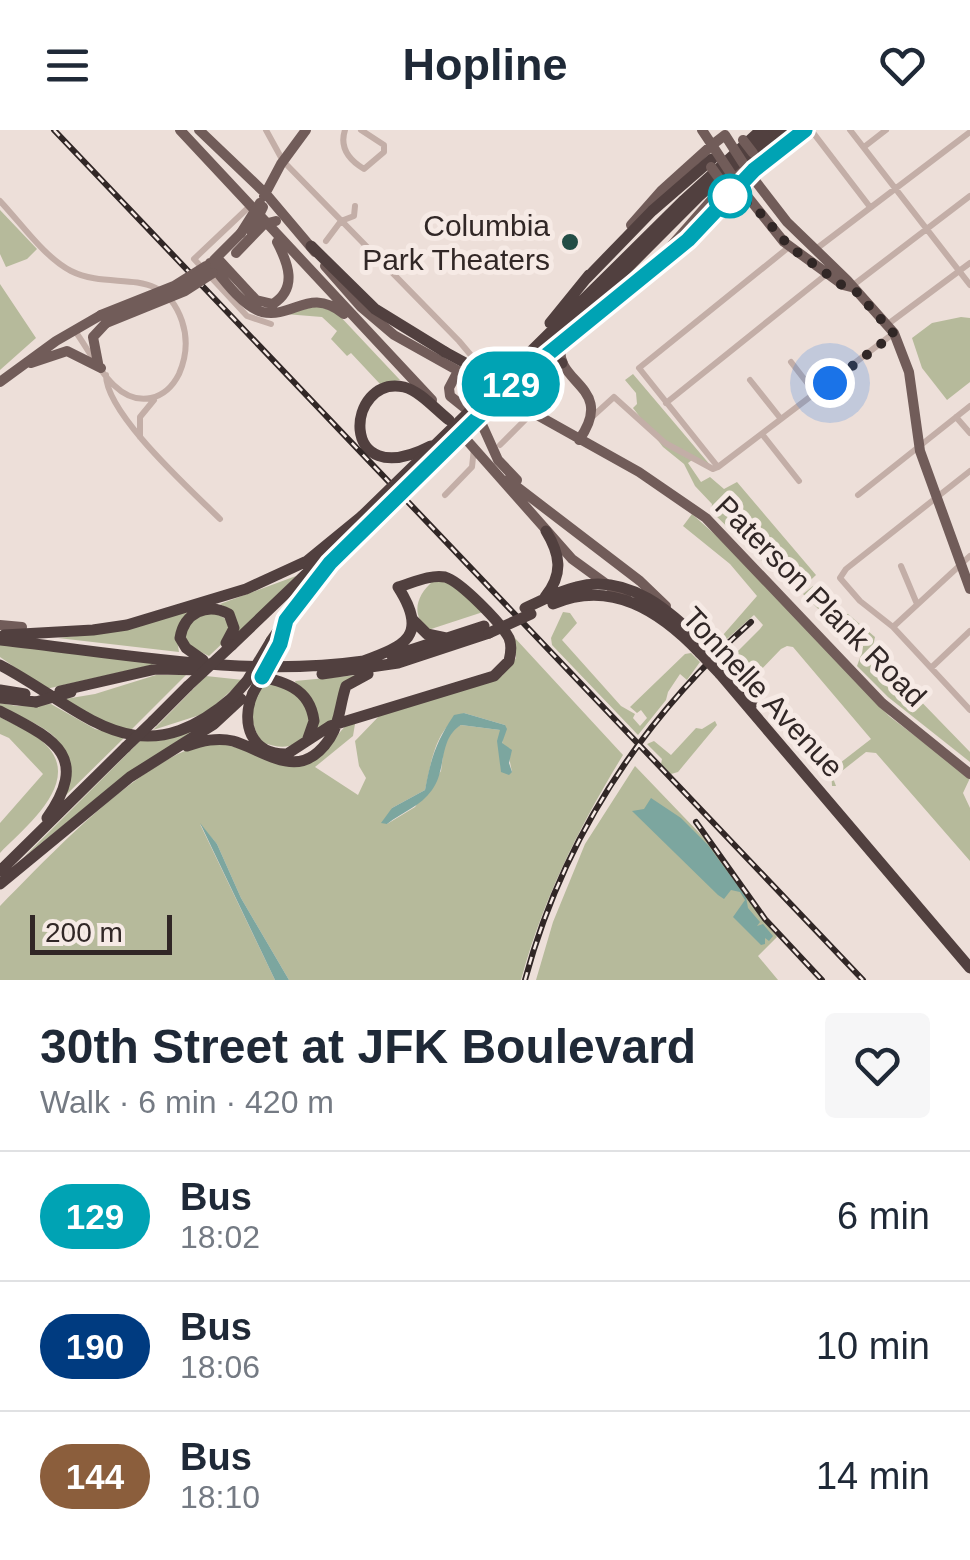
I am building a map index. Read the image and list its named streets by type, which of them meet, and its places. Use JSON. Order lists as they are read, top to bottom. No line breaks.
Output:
{"streets":{"highway":["Tonnelle Avenue"],"main road":["Paterson Plank Road"]},"crossings":[["Paterson Plank Road","Tonnelle Avenue"]],"places":["Columbia Park Theaters"],"lines":["bus line 129"],"scale_bar":"200 m","page":{"header":"Hopline","on_map":"129","scale":"200 m","heading":["30th Street at JFK Boulevard","Walk · 6 min · 420 m"],"list":[{"mark":"129","name":"Bus","note":"18:02","value":"6 min"},{"mark":"190","name":"Bus","note":"18:06","value":"10 min"},{"mark":"144","name":"Bus","note":"18:10","value":"14 min"}]}}
